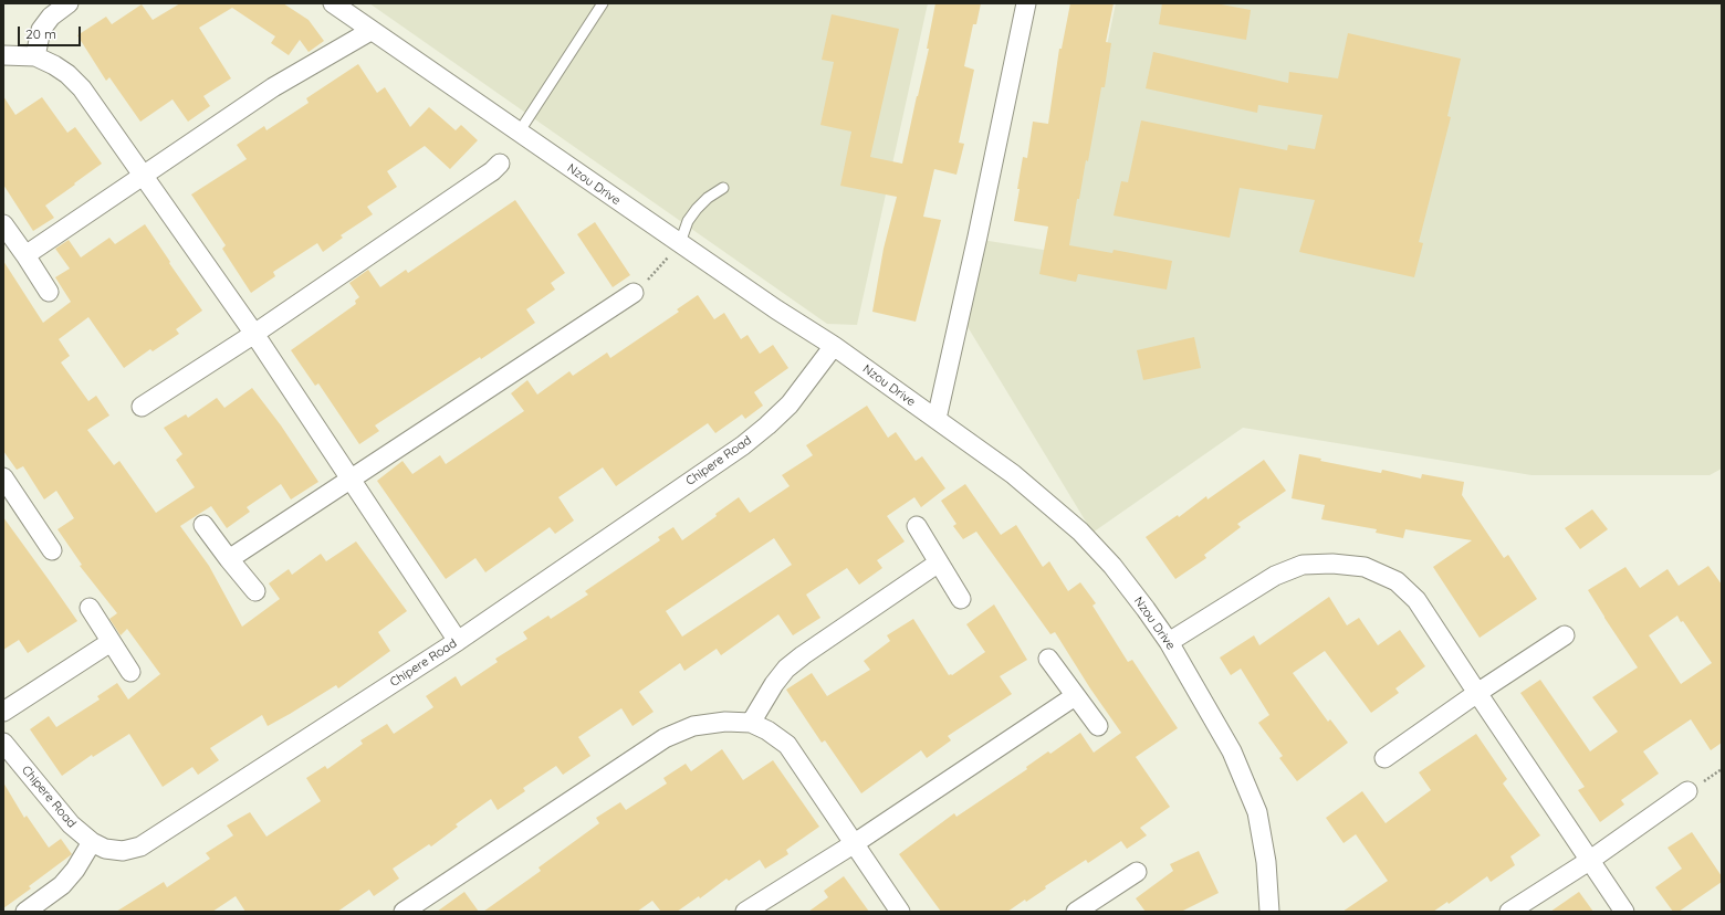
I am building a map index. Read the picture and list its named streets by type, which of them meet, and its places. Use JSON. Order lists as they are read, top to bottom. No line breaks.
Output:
{"streets":{"street":["Nzou Drive","Chipere Road"]},"crossings":[["Nzou Drive","Chipere Road"]],"scale_bar":"20 m"}
